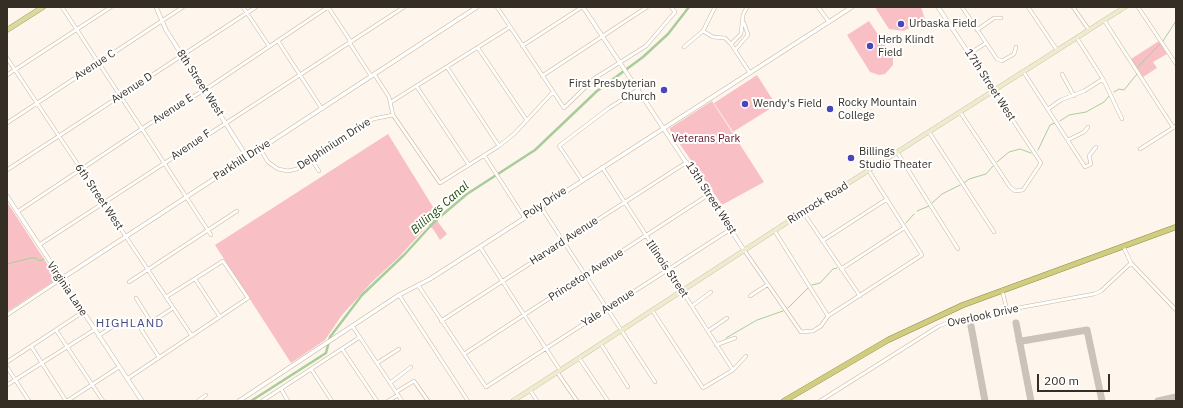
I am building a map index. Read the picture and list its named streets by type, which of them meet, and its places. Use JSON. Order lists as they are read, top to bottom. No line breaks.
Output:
{"streets":{"main road":["Rimrock Road"],"street":["Avenue C","8th Street West","17th Street West","Avenue D","Avenue E","Delphinium Drive","Avenue F","Parkhill Drive","6th Street West","13th Street West","Poly Drive","Harvard Avenue","Illinois Street","Princeton Avenue","Virginia Lane","Yale Avenue","Overlook Drive"]},"crossings":[["Avenue C","8th Street West"],["Avenue C","6th Street West"],["8th Street West","Avenue D"],["8th Street West","Avenue E"],["8th Street West","Avenue F"],["8th Street West","Parkhill Drive"],["17th Street West","Rimrock Road"],["Avenue D","6th Street West"],["Avenue E","6th Street West"],["Avenue E","Virginia Lane"],["Delphinium Drive","Parkhill Drive"],["Avenue F","6th Street West"],["Avenue F","Virginia Lane"],["Parkhill Drive","6th Street West"],["Parkhill Drive","Virginia Lane"],["13th Street West","Poly Drive"],["13th Street West","Rimrock Road"],["13th Street West","Harvard Avenue"],["13th Street West","Princeton Avenue"],["13th Street West","Yale Avenue"],["Poly Drive","Illinois Street"],["Rimrock Road","Illinois Street"],["Harvard Avenue","Illinois Street"],["Illinois Street","Princeton Avenue"],["Illinois Street","Yale Avenue"],["Princeton Avenue","Yale Avenue"]],"districts":["HIGHLAND"],"water":["Billings Canal"],"parks":["Veterans Park"],"places":["Urbaska Field","Herb Klindt Field","First Presbyterian Church","Wendy's Field","Rocky Mountain College","Billings Studio Theater"],"scale_bar":"200 m"}
